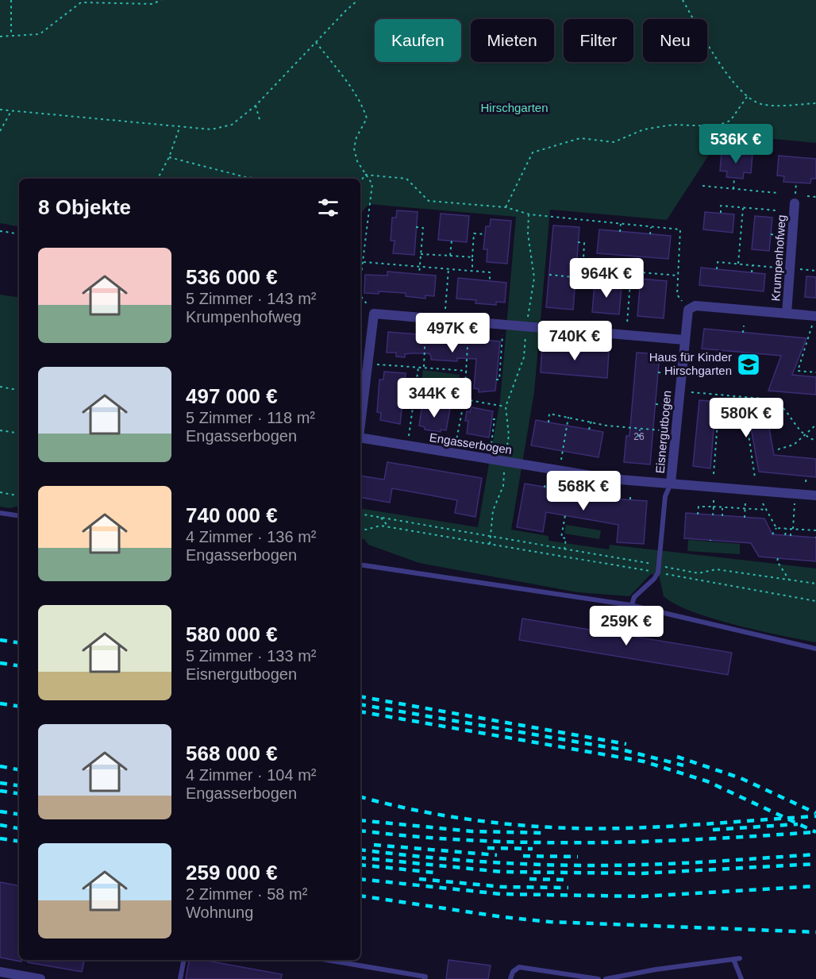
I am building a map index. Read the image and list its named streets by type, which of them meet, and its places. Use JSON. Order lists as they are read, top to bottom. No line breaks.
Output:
{"streets":{"street":["Krumpenhofweg","Eisnergutbogen","Engasserbogen"]},"crossings":[["Krumpenhofweg","Eisnergutbogen"],["Eisnergutbogen","Engasserbogen"]],"parks":["Hirschgarten"],"places":{"school or university":["Haus für Kinder Hirschgarten"]},"house_numbers":["26"],"page":{"chip":["Kaufen","Mieten","Filter","Neu"],"price":["536K €","964K €","497K €","740K €","344K €","580K €","568K €","259K €"],"heading":"8 Objekte","list":[{"name":"536 000 €","note":"5 Zimmer · 143 m² · Krumpenhofweg"},{"name":"497 000 €","note":"5 Zimmer · 118 m² · Engasserbogen"},{"name":"740 000 €","note":"4 Zimmer · 136 m² · Engasserbogen"},{"name":"580 000 €","note":"5 Zimmer · 133 m² · Eisnergutbogen"},{"name":"568 000 €","note":"4 Zimmer · 104 m² · Engasserbogen"},{"name":"259 000 €","note":"2 Zimmer · 58 m² · Wohnung"}]}}
